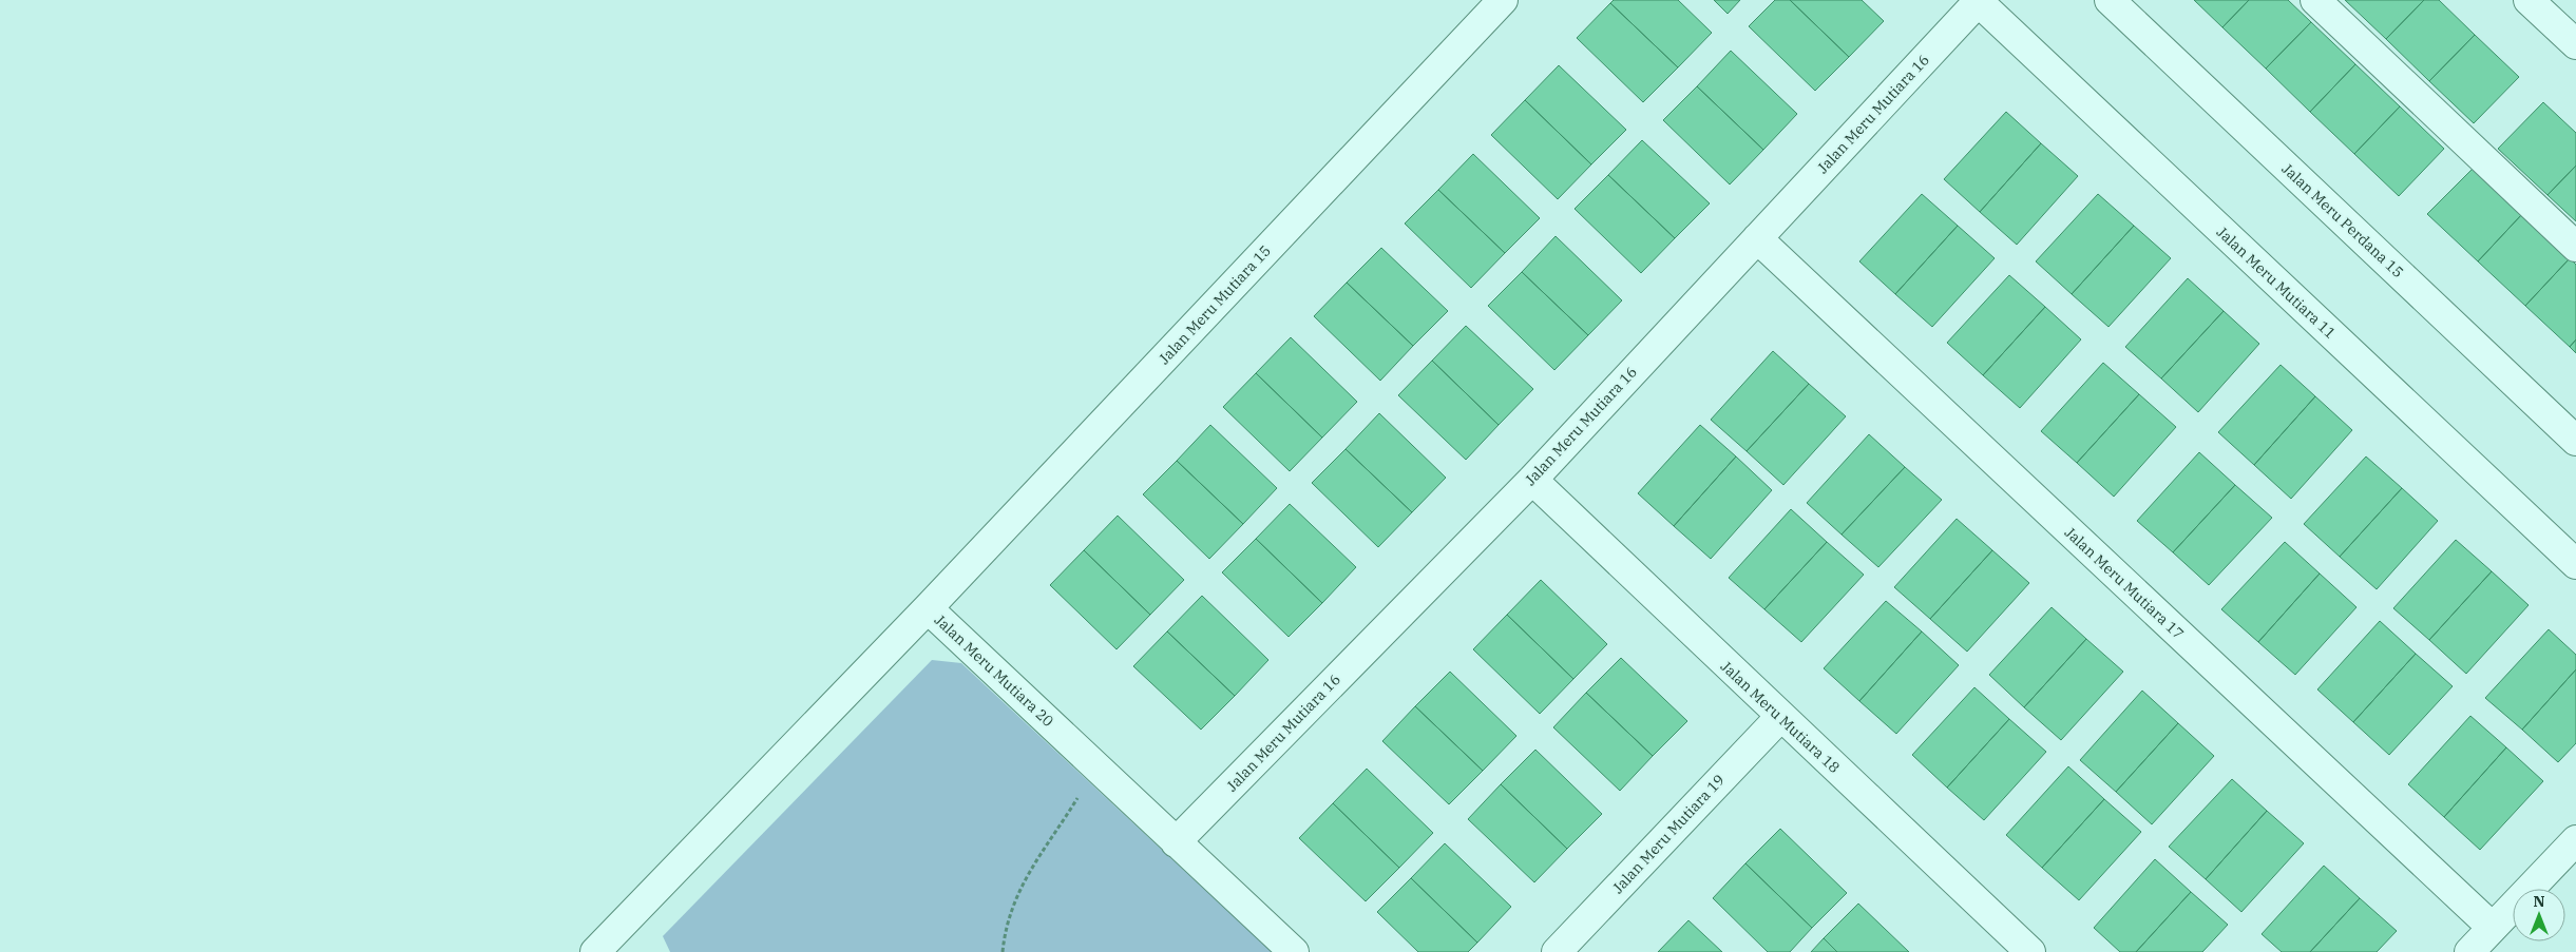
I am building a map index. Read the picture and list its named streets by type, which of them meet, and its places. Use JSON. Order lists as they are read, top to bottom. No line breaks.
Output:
{"streets":{"street":["Jalan Meru Mutiara 16","Jalan Meru Perdana 15","Jalan Meru Mutiara 11","Jalan Meru Mutiara 15","Jalan Meru Mutiara 17","Jalan Meru Mutiara 20","Jalan Meru Mutiara 18","Jalan Meru Mutiara 19"]},"crossings":[["Jalan Meru Mutiara 16","Jalan Meru Mutiara 11"],["Jalan Meru Mutiara 16","Jalan Meru Mutiara 17"],["Jalan Meru Mutiara 16","Jalan Meru Mutiara 20"],["Jalan Meru Mutiara 16","Jalan Meru Mutiara 18"],["Jalan Meru Mutiara 15","Jalan Meru Mutiara 20"],["Jalan Meru Mutiara 18","Jalan Meru Mutiara 19"]],"north":"top"}
